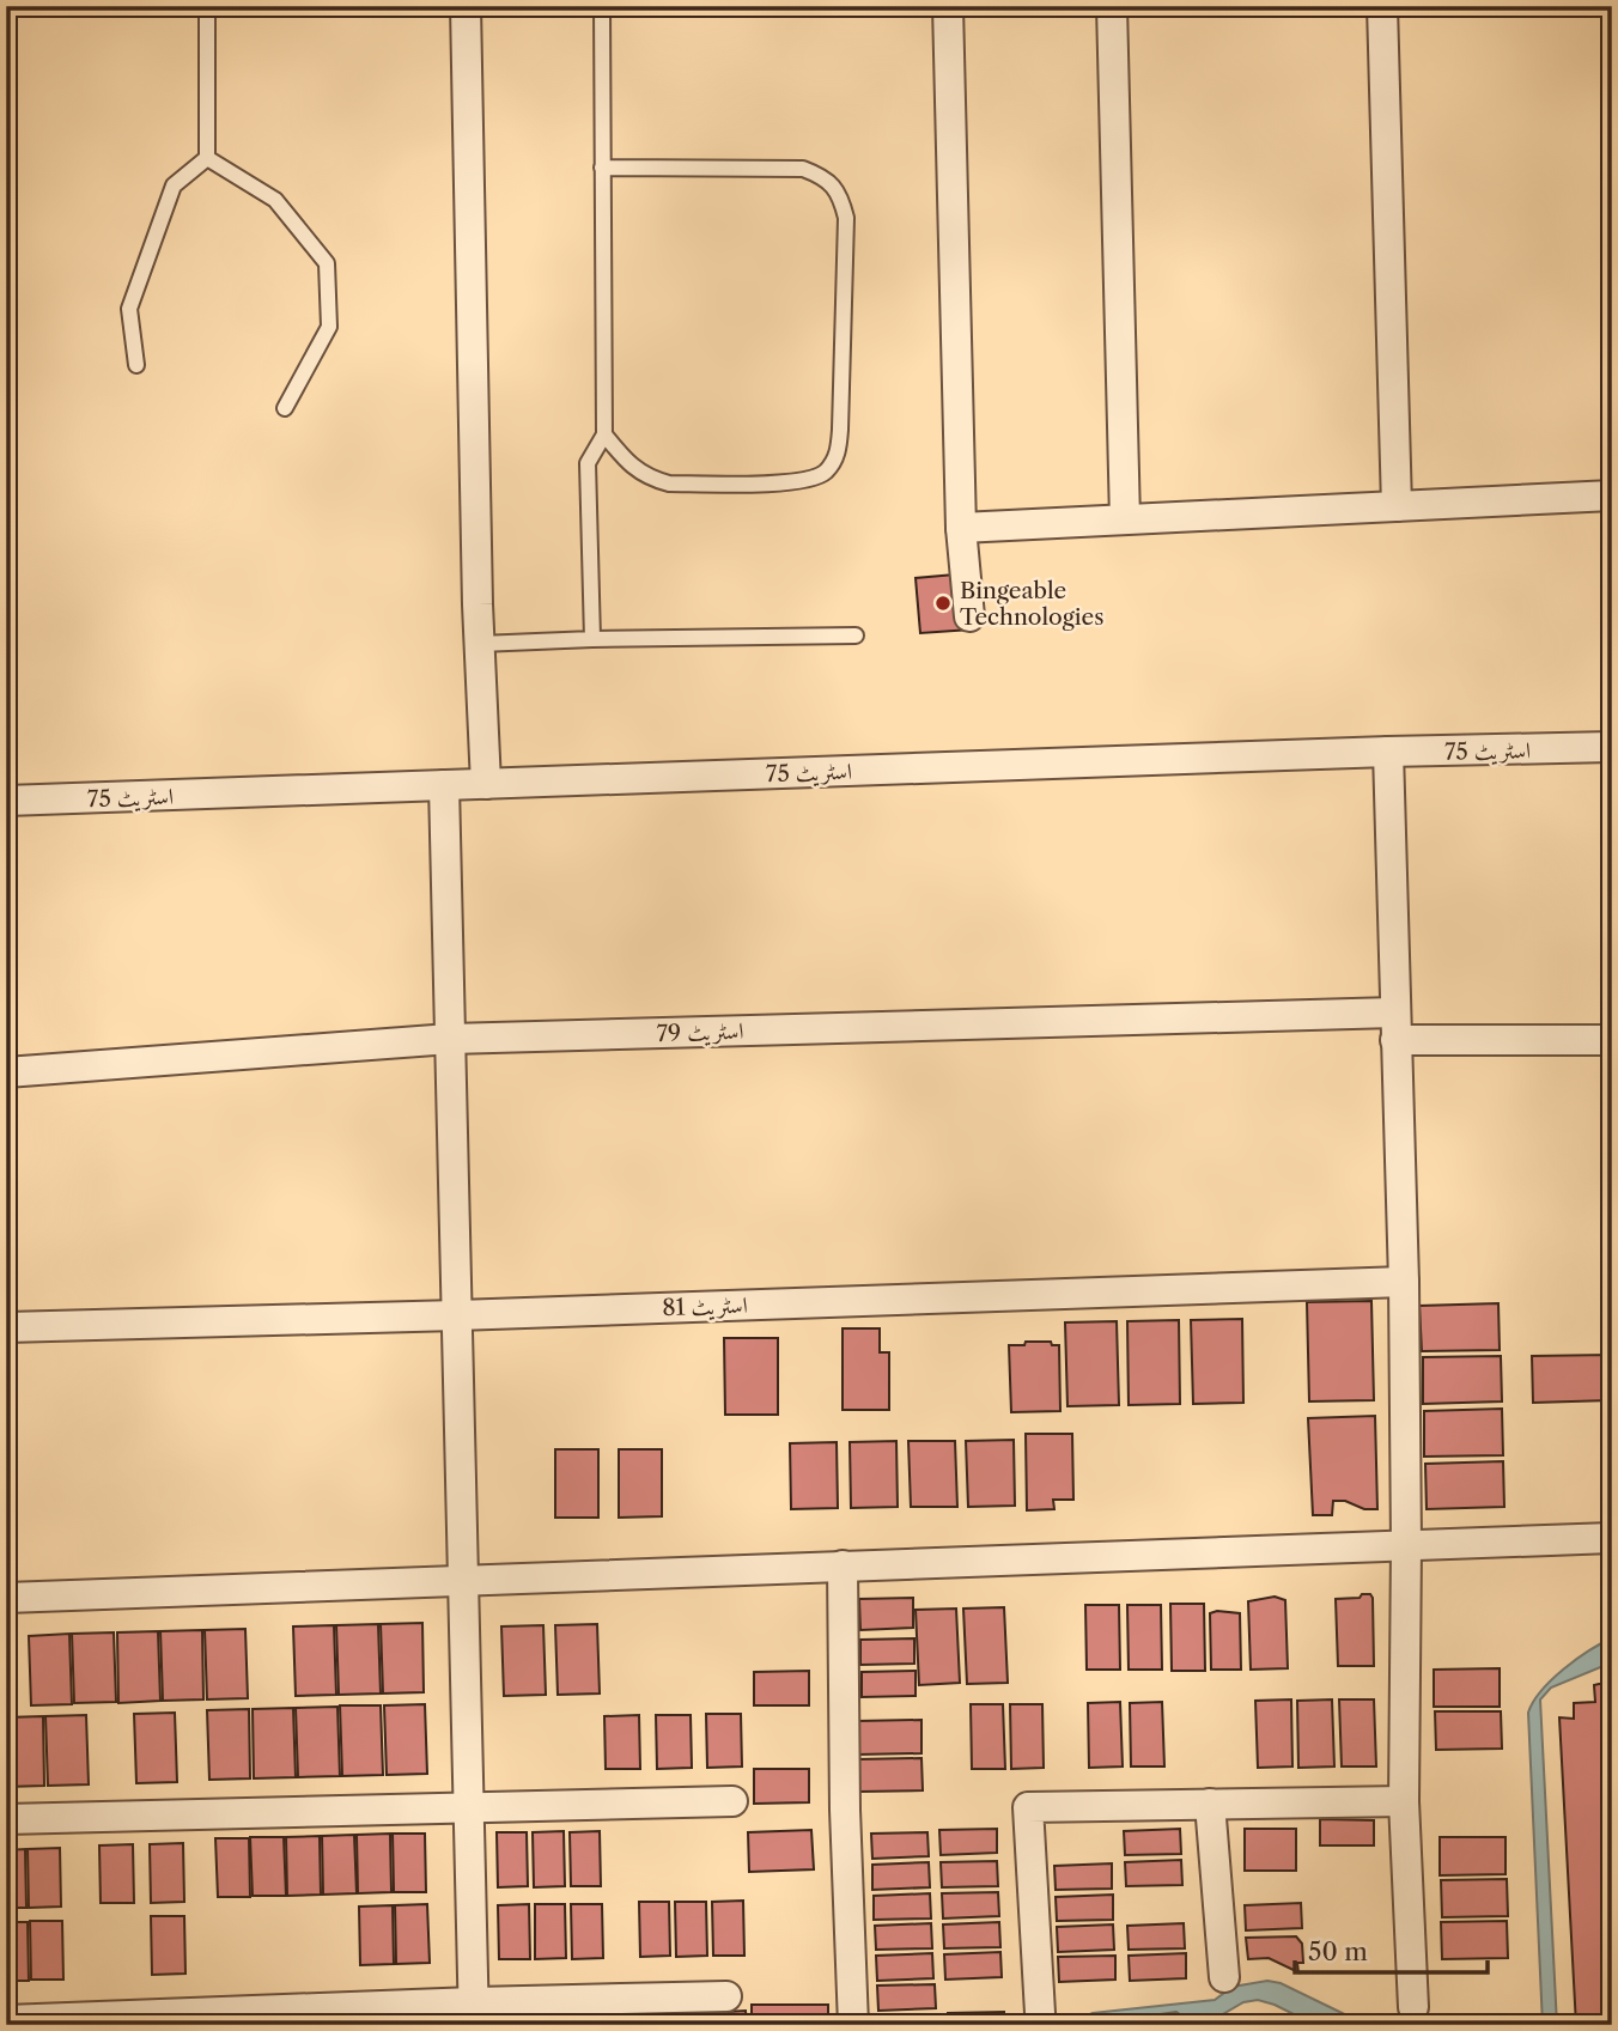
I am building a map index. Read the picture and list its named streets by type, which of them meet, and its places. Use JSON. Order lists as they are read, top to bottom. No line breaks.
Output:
{"streets":{"street":["اسٹریٹ 75","اسٹریٹ 79","اسٹریٹ 81"]},"places":["Bingeable Technologies"],"scale_bar":"50 m"}
